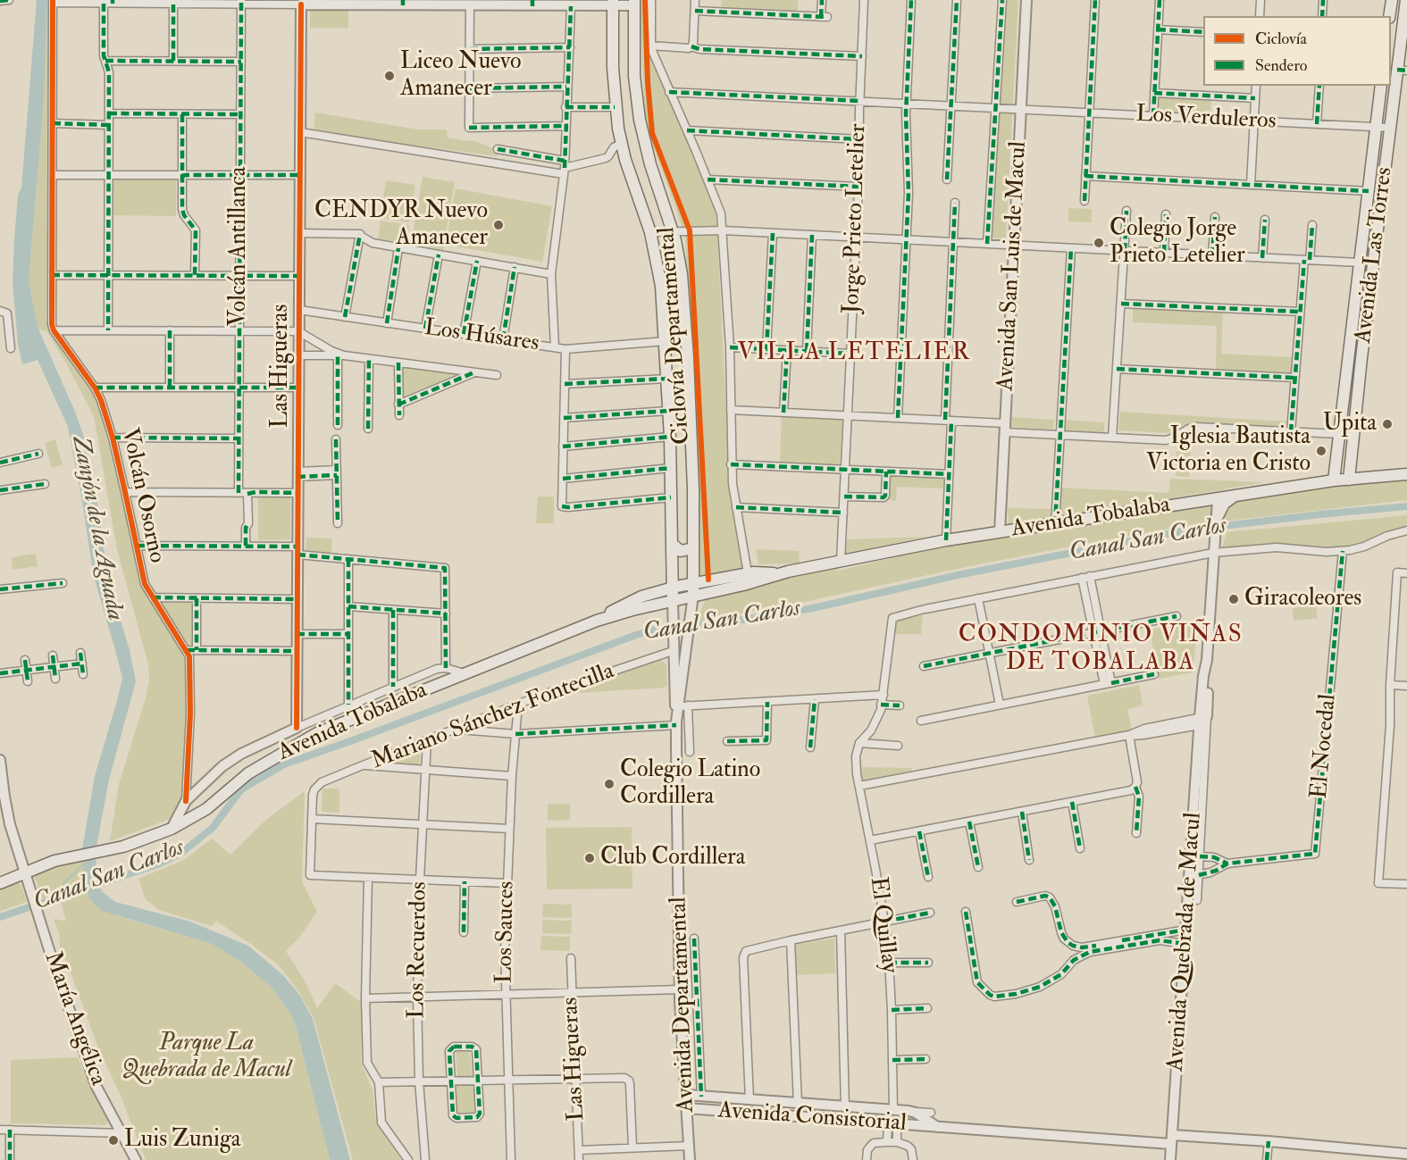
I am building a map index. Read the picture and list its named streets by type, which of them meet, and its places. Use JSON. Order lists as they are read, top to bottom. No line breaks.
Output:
{"streets":{"main road":["Avenida Las Torres","Avenida Tobalaba","Avenida Departamental"],"street":["Los Verduleros","Jorge Prieto Letelier","Volcán Antillanca","Avenida San Luis de Macul","Los Húsares","Las Higueras","Volcán Osorno","Mariano Sánchez Fontecilla","El Nocedal","El Quillay","Los Sauces","Avenida Quebrada de Macul","Los Recuerdos","María Angélica","Avenida Consistorial"],"cycle path":["Ciclovía Departamental"]},"crossings":[["Los Verduleros","Jorge Prieto Letelier"],["Los Verduleros","Avenida Las Torres"],["Los Verduleros","Avenida San Luis de Macul"],["Jorge Prieto Letelier","Avenida Tobalaba"],["Avenida Las Torres","Avenida Tobalaba"],["Avenida San Luis de Macul","Avenida Tobalaba"],["Los Húsares","Las Higueras"],["Los Húsares","Avenida Departamental"],["Avenida Tobalaba","Avenida Quebrada de Macul"],["Avenida Tobalaba","Avenida Departamental"],["Avenida Tobalaba","María Angélica"],["Mariano Sánchez Fontecilla","Los Sauces"],["Mariano Sánchez Fontecilla","Los Recuerdos"],["Mariano Sánchez Fontecilla","Avenida Departamental"],["El Nocedal","Avenida Quebrada de Macul"],["El Quillay","Avenida Consistorial"],["Avenida Quebrada de Macul","Avenida Consistorial"],["Avenida Departamental","Avenida Consistorial"]],"districts":["VILLA LETELIER","CONDOMINIO VIÑAS DE TOBALABA"],"water":["Zanjón de la Aguada","Canal San Carlos"],"parks":["Parque La Quebrada de Macul"],"places":["Liceo Nuevo Amanecer","CENDYR Nuevo Amanecer","Colegio Jorge Prieto Letelier","Upita","Iglesia Bautista Victoria en Cristo","Giracoleores","Colegio Latino Cordillera","Club Cordillera","Luis Zuniga"],"legend":["Ciclovía","Sendero"]}
